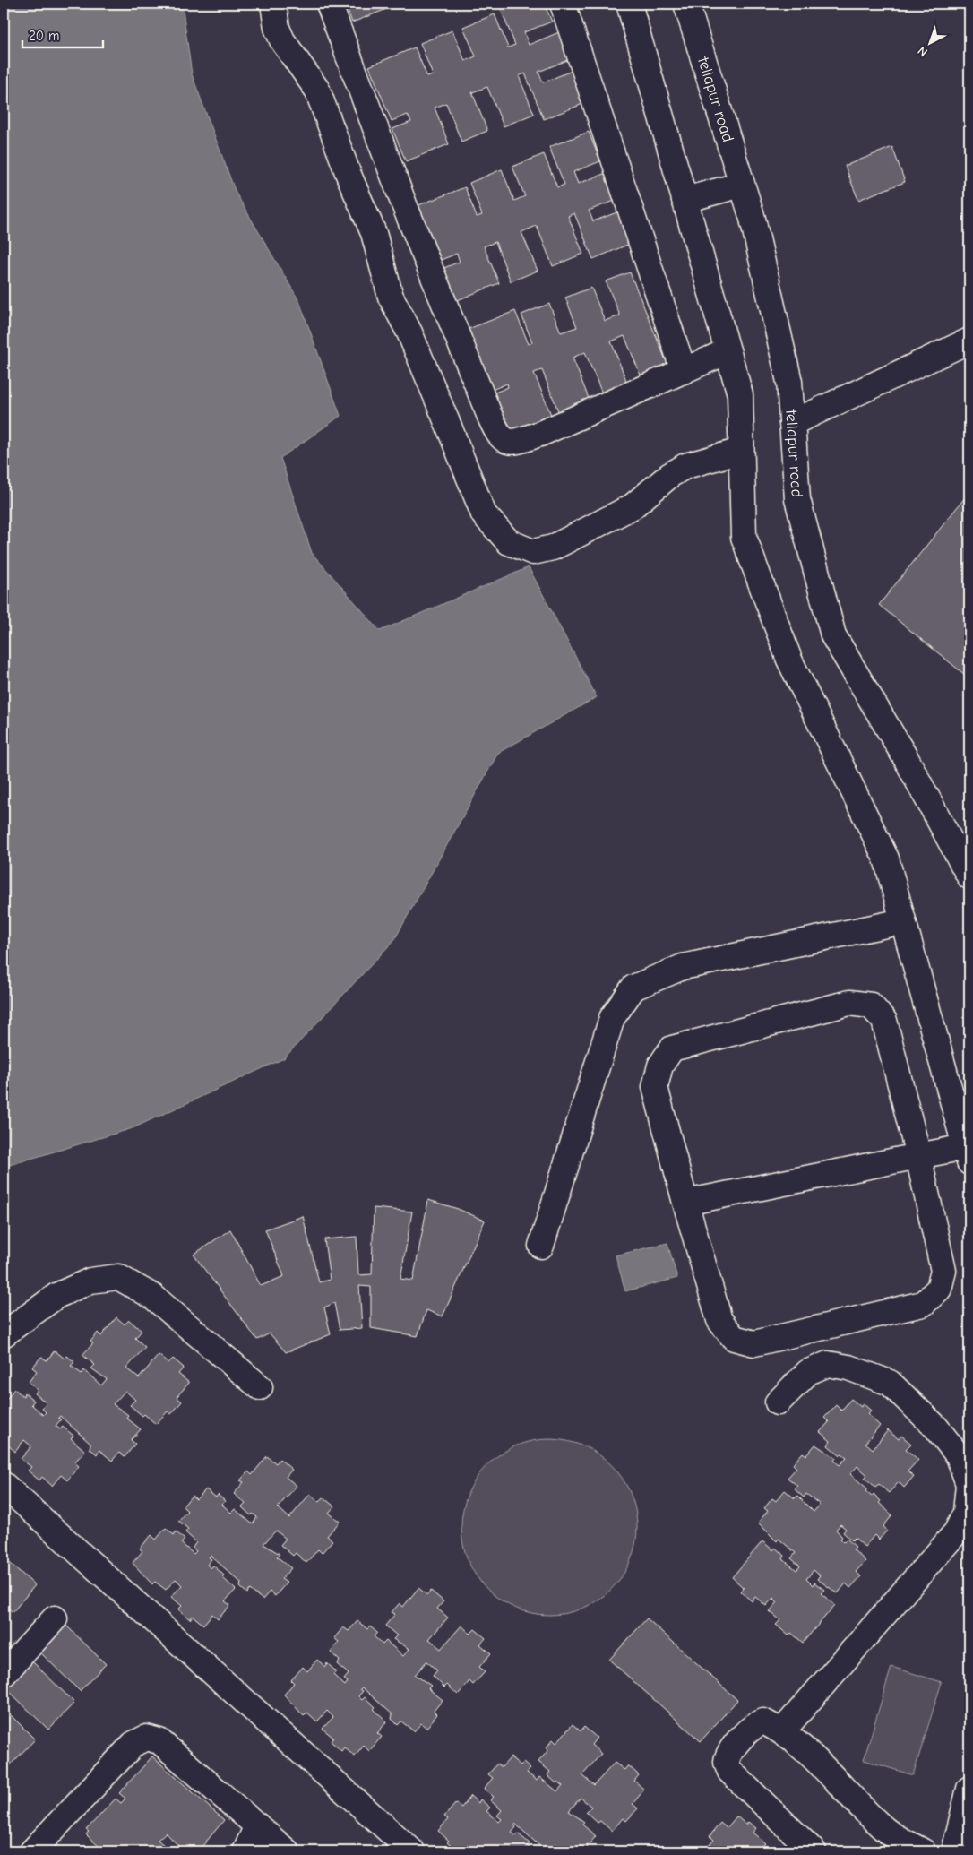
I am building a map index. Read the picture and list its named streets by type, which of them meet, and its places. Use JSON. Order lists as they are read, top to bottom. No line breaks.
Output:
{"streets":{"street":["tellapur road"]},"scale_bar":"20 m","north":"bottom left"}
